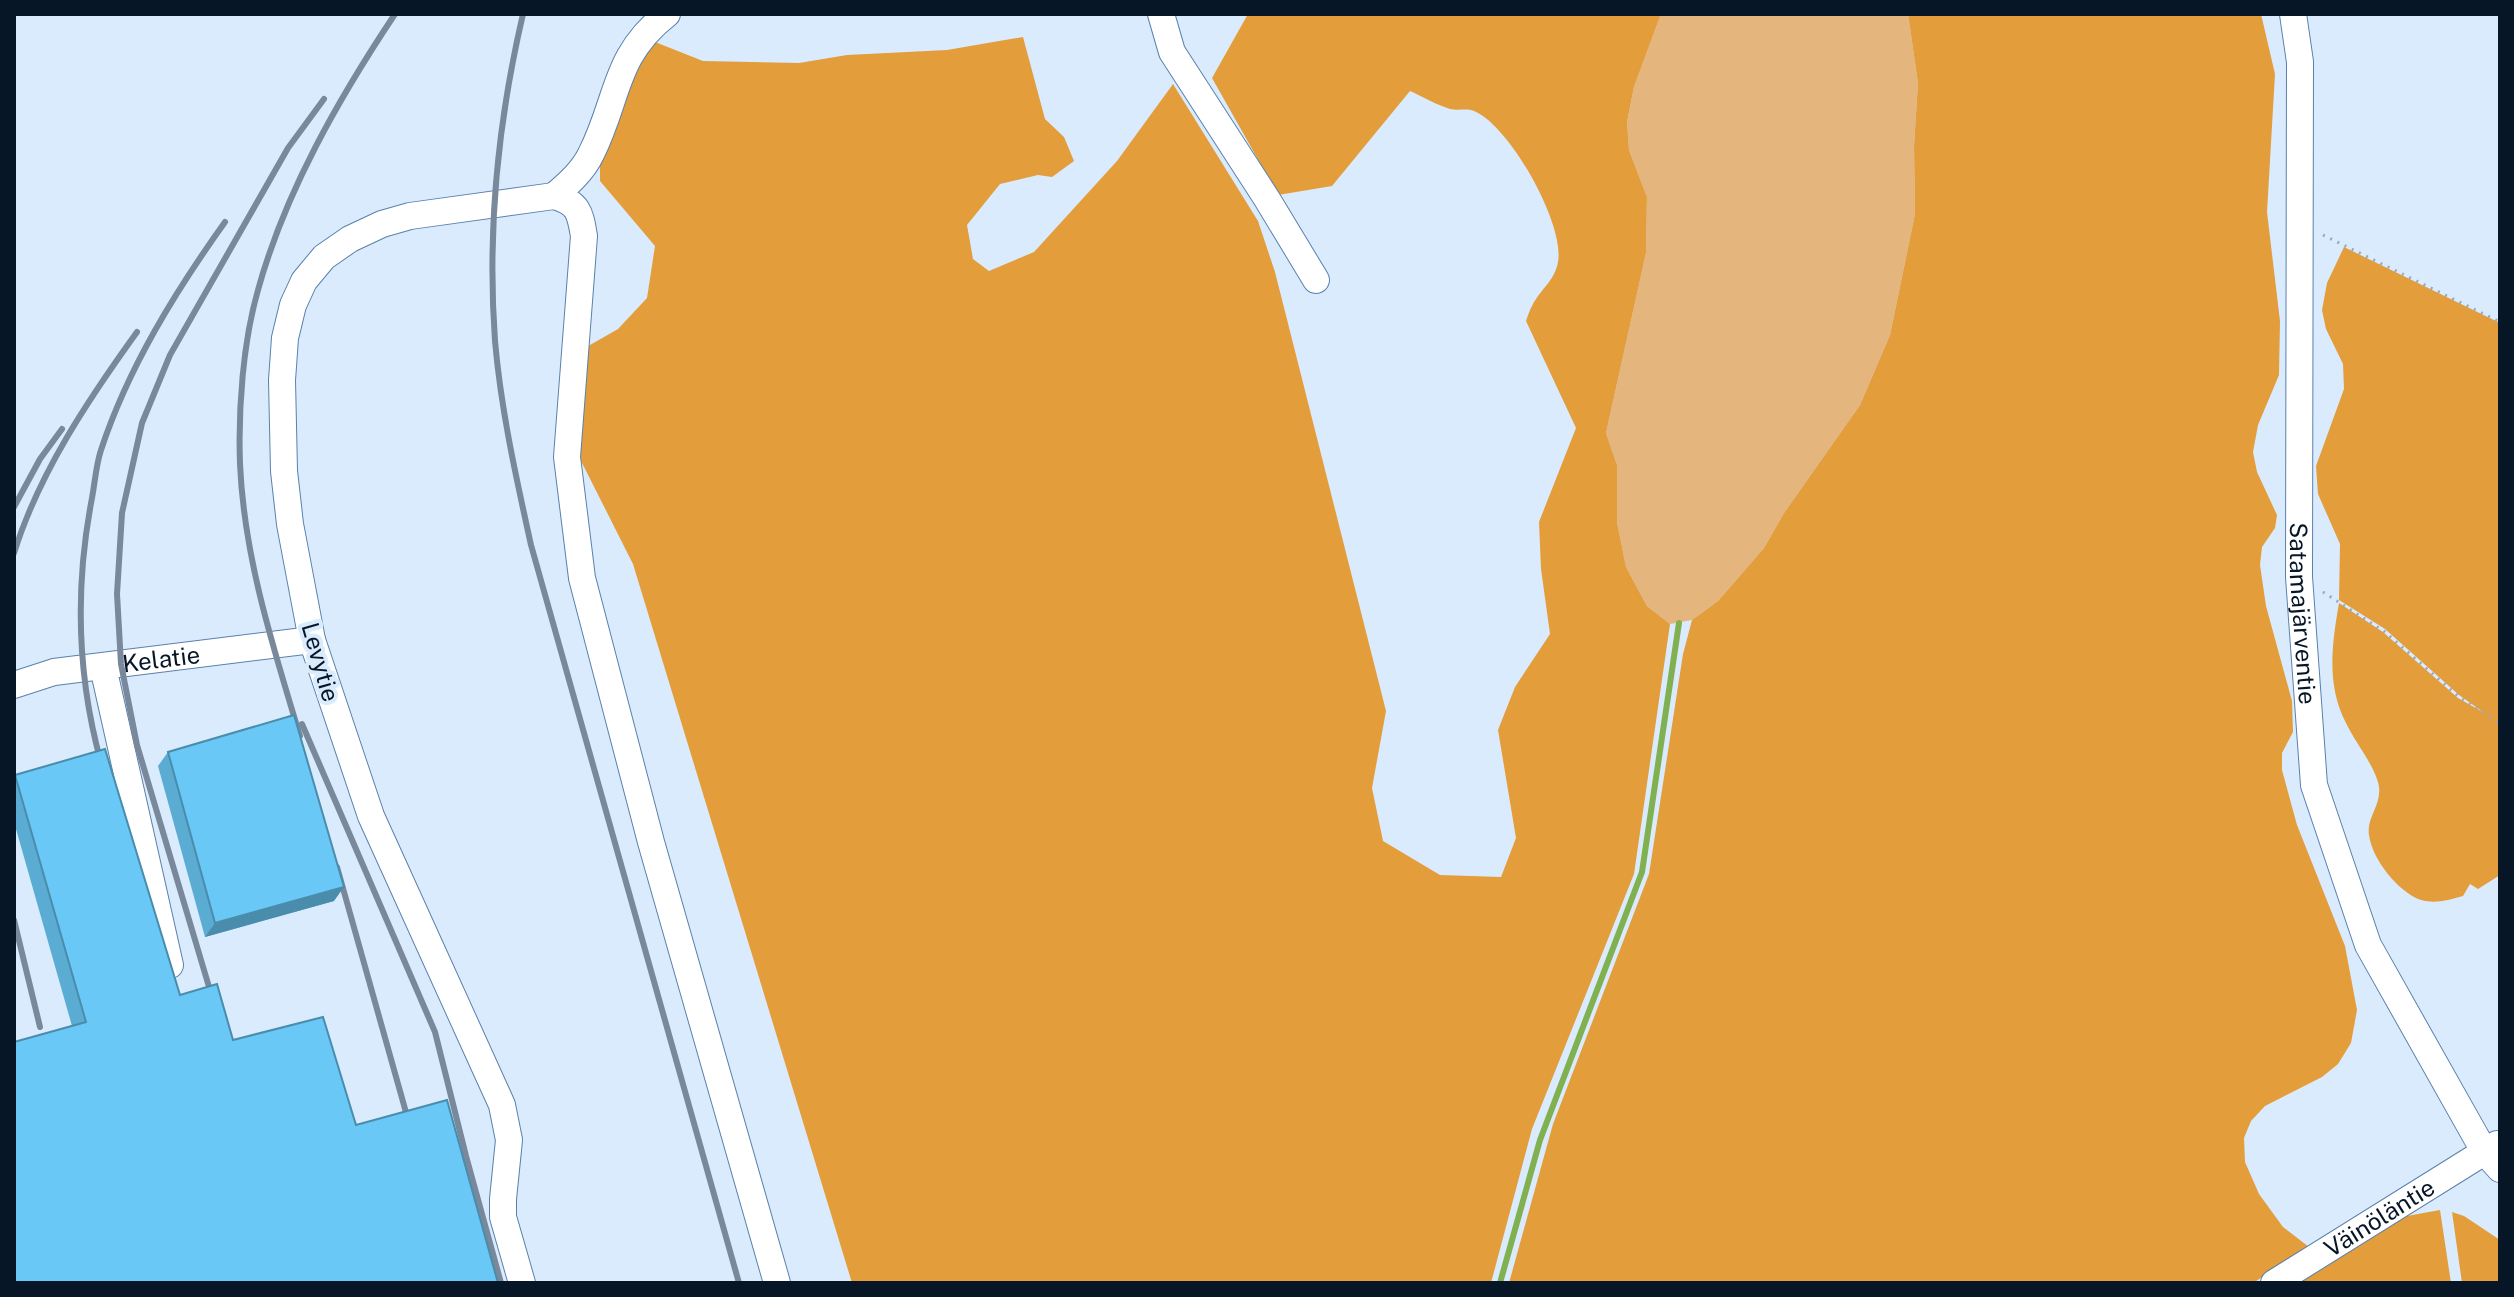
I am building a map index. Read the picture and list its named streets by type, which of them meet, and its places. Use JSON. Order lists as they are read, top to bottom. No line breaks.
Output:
{"streets":{"street":["Satamajärventie","Kelatie","Levytie","Väinöläntie"]},"crossings":[["Satamajärventie","Väinöläntie"],["Kelatie","Levytie"]]}
